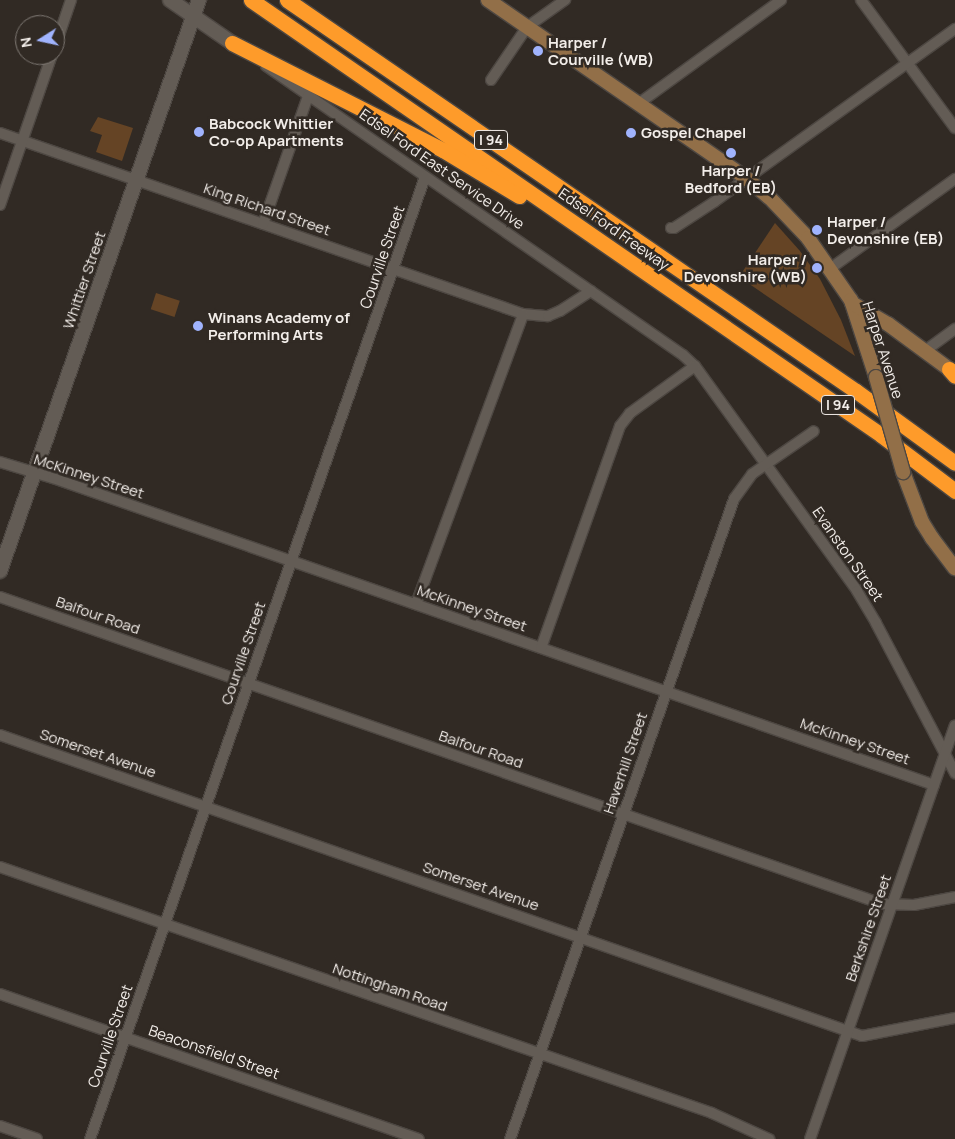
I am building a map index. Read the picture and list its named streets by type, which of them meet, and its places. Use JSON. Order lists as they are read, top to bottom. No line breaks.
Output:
{"streets":{"highway":["I 94","Edsel Ford Freeway"],"main road":["Harper Avenue"],"street":["Edsel Ford East Service Drive","King Richard Street","Courville Street","Whittier Street","McKinney Street","Evanston Street","Balfour Road","Somerset Avenue","Haverhill Street","Berkshire Street","Nottingham Road","Beaconsfield Street"]},"crossings":[["Edsel Ford East Service Drive","King Richard Street"],["Edsel Ford East Service Drive","Courville Street"],["Edsel Ford East Service Drive","Whittier Street"],["Edsel Ford East Service Drive","Evanston Street"],["King Richard Street","Courville Street"],["King Richard Street","Whittier Street"],["Courville Street","McKinney Street"],["Courville Street","Balfour Road"],["Courville Street","Somerset Avenue"],["Courville Street","Nottingham Road"],["Courville Street","Beaconsfield Street"],["Whittier Street","McKinney Street"],["McKinney Street","Haverhill Street"],["McKinney Street","Berkshire Street"],["Evanston Street","Haverhill Street"],["Evanston Street","Berkshire Street"],["Balfour Road","Haverhill Street"],["Balfour Road","Berkshire Street"],["Somerset Avenue","Haverhill Street"],["Somerset Avenue","Berkshire Street"],["Haverhill Street","Nottingham Road"]],"places":["Harper / Courville (WB)","Babcock Whittier Co-op Apartments","Gospel Chapel","Harper / Bedford (EB)","Harper / Devonshire (EB)","Harper / Devonshire (WB)","Winans Academy of Performing Arts"],"north":"left"}
